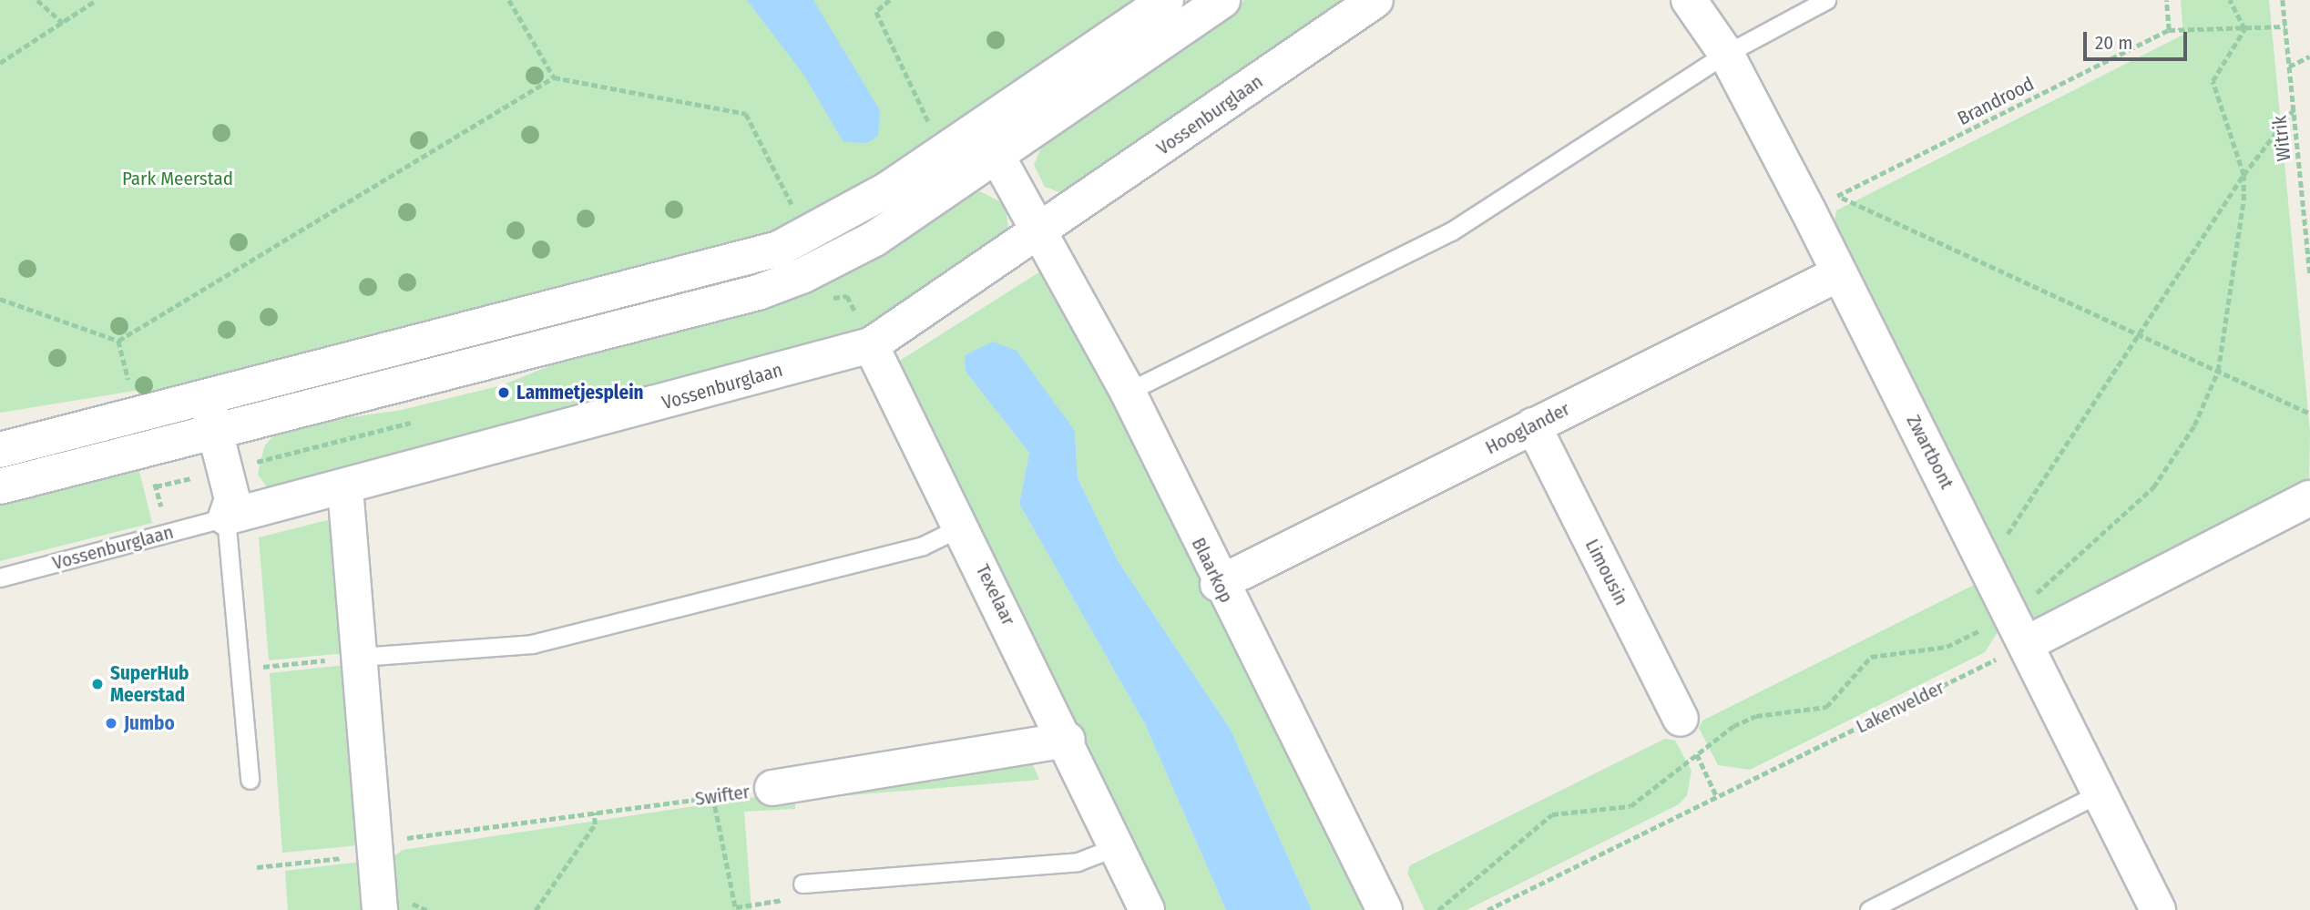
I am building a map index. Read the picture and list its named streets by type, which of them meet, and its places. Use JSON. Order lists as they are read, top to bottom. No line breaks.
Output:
{"streets":{"street":["Vossenburglaan","Hooglander","Zwartbont","Blaarkop","Limousin","Texelaar","Swifter"],"path":["Brandrood","Witrik","Lakenvelder"]},"crossings":[["Brandrood","Zwartbont"],["Vossenburglaan","Blaarkop"],["Vossenburglaan","Texelaar"],["Hooglander","Zwartbont"],["Hooglander","Blaarkop"],["Hooglander","Limousin"],["Zwartbont","Lakenvelder"],["Texelaar","Swifter"]],"parks":["Park Meerstad"],"places":["Lammetjesplein","SuperHub Meerstad","Jumbo"],"scale_bar":"20 m"}
